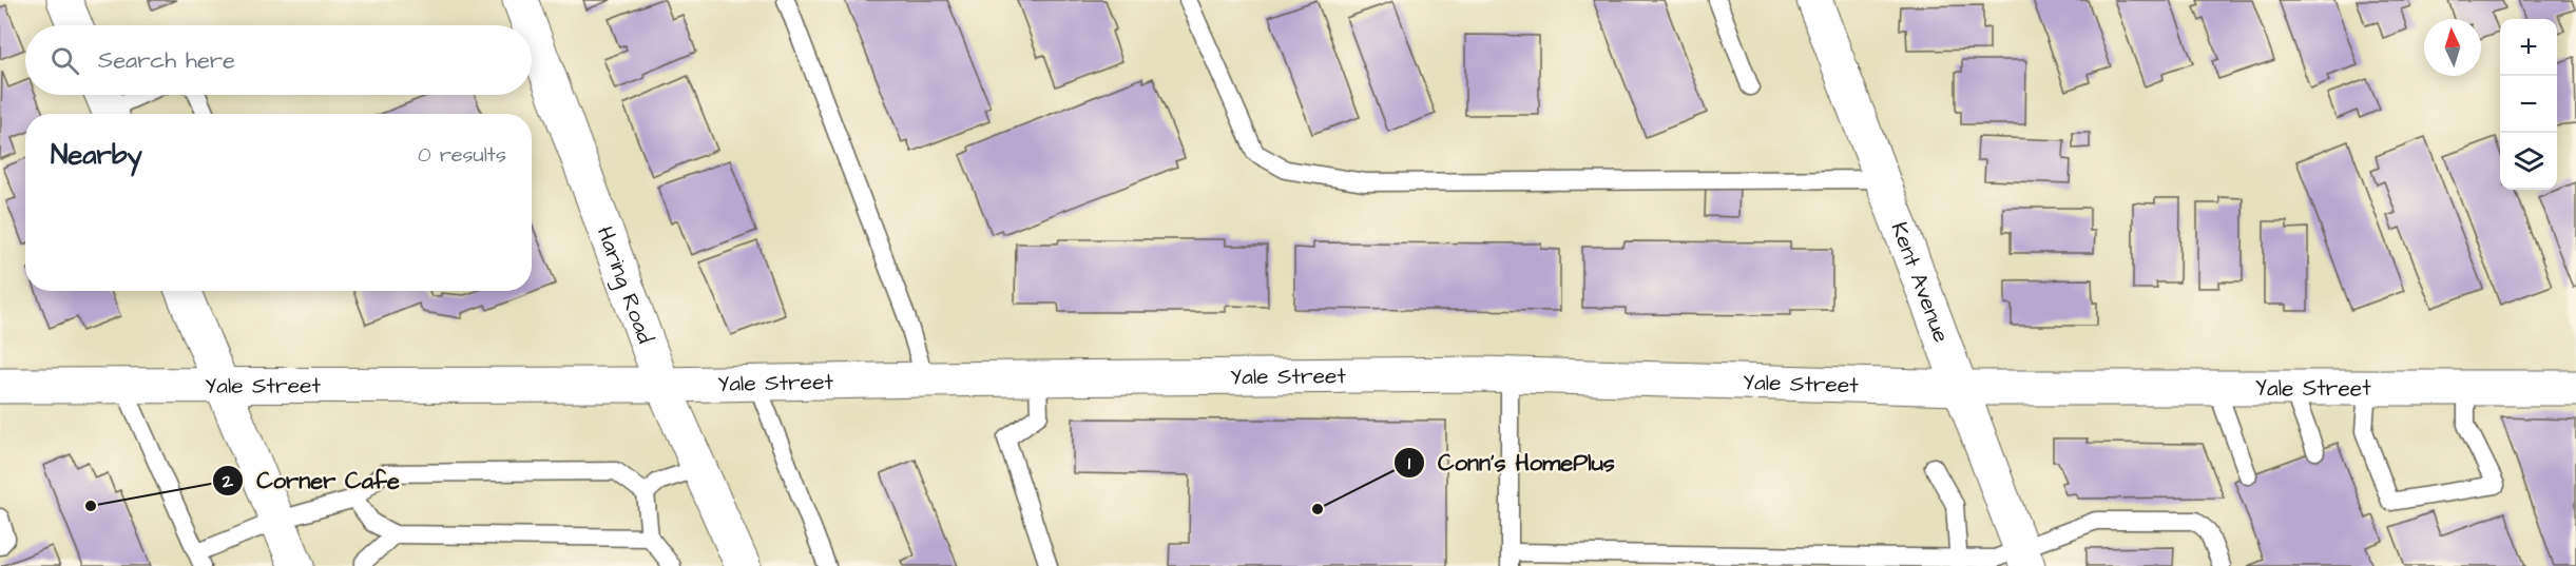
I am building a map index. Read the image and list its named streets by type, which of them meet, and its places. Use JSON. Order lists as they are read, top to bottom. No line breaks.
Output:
{"streets":{"street":["Kent Avenue","Haring Road","Yale Street"]},"crossings":[["Kent Avenue","Yale Street"],["Haring Road","Yale Street"]],"places":["Corner Cafe","Conn's HomePlus"],"north":"top","page":{"map_buttons":["+","−"],"search":"Search here","heading":["Nearby","0 results"]}}
